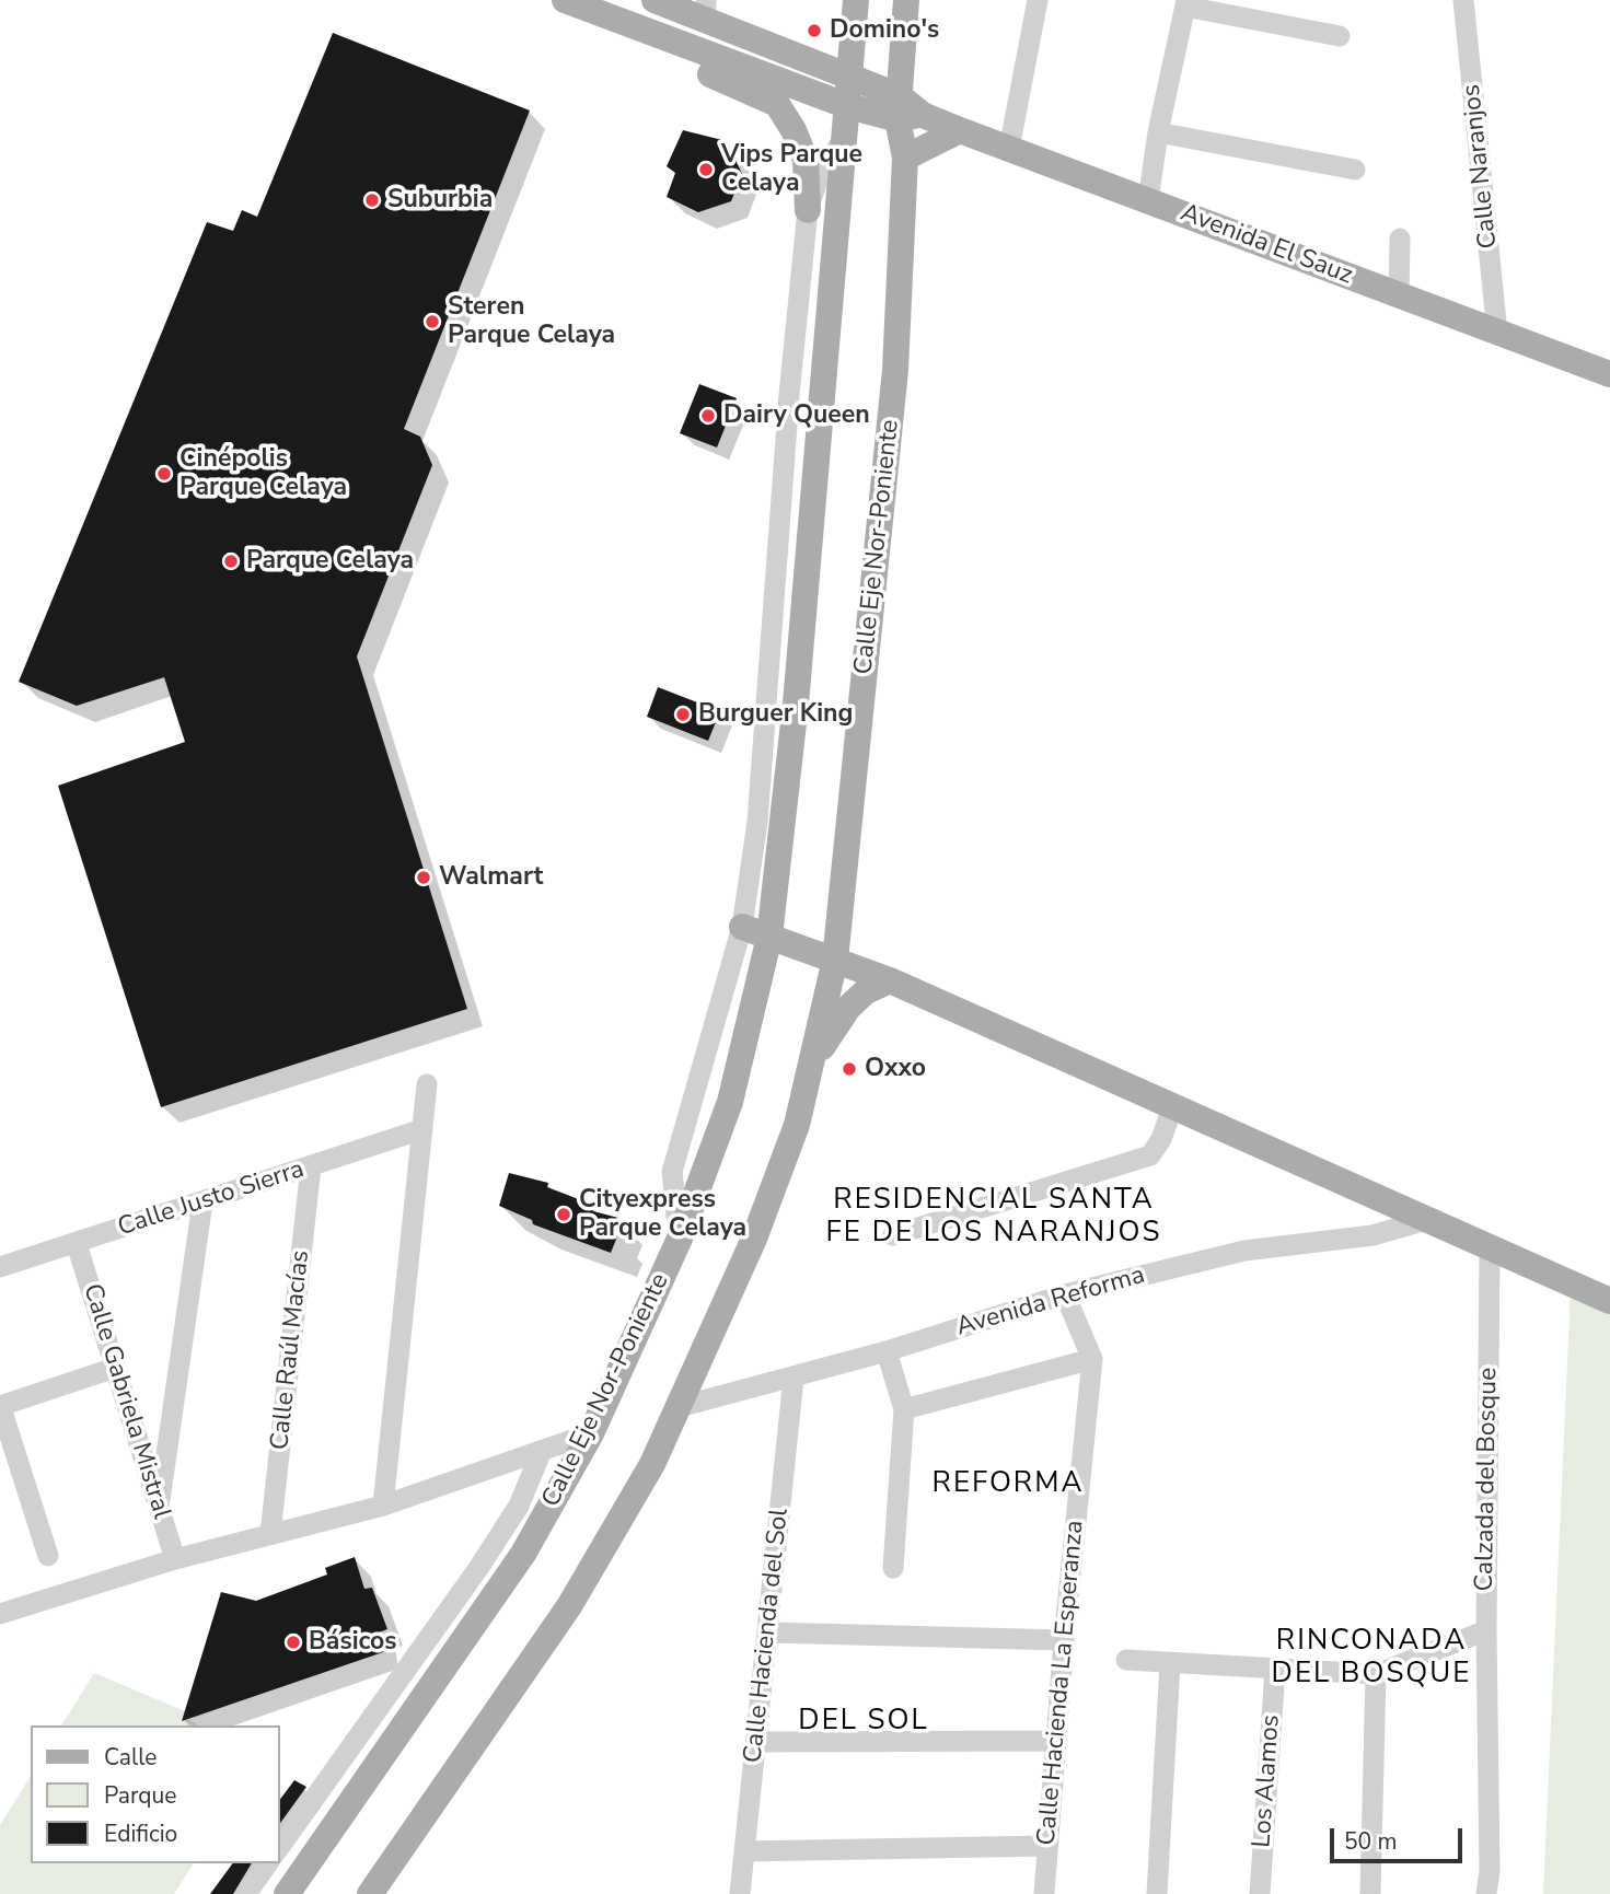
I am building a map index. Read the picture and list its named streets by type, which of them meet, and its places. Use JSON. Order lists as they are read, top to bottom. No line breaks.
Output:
{"streets":{"main road":["Avenida El Sauz","Calle Eje Nor-Poniente"],"street":["Calle Naranjos","Calle Justo Sierra","Avenida Reforma","Calle Raúl Macías","Calle Gabriela Mistral","Calzada del Bosque","Calle Hacienda del Sol","Calle Hacienda La Esperanza","Los Alamos"]},"crossings":[["Calle Naranjos","Avenida El Sauz"],["Avenida El Sauz","Calle Eje Nor-Poniente"],["Calle Eje Nor-Poniente","Avenida Reforma"],["Calle Justo Sierra","Calle Raúl Macías"],["Calle Justo Sierra","Calle Gabriela Mistral"],["Avenida Reforma","Calle Hacienda del Sol"],["Avenida Reforma","Calle Hacienda La Esperanza"]],"districts":["RESIDENCIAL SANTA FE DE LOS NARANJOS","REFORMA","RINCONADA DEL BOSQUE","DEL SOL"],"places":["Domino's","Vips Parque Celaya","Suburbia","Steren Parque Celaya","Dairy Queen","Cinépolis Parque Celaya","Parque Celaya","Burguer King","Walmart","Oxxo","Cityexpress Parque Celaya","Básicos"],"legend":["Calle","Parque","Edificio"],"scale_bar":"50 m"}
